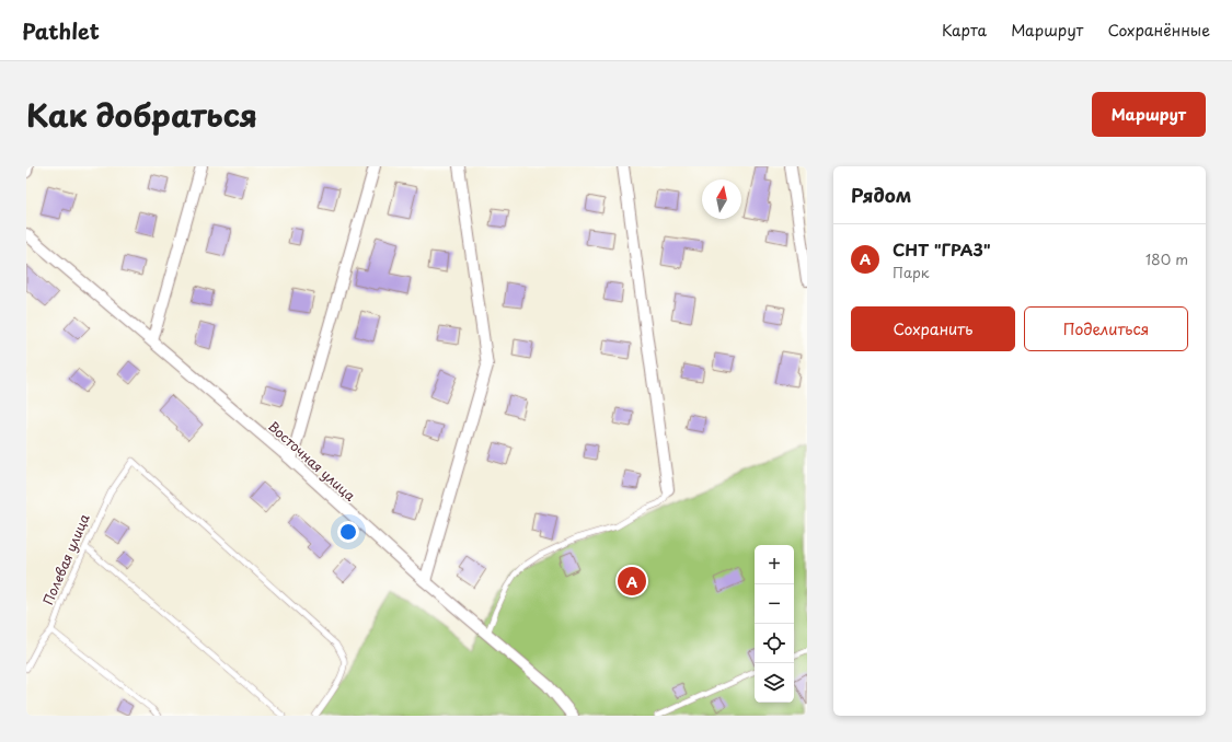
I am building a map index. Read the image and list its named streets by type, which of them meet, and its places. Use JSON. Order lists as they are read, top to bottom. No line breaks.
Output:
{"streets":{"street":["Восточная улица"],"lane":["Полевая улица"]},"north":"top","page":{"header":"Pathlet","nav":["Карта","Маршрут","Сохранённые"],"title":"Как добраться","buttons":["Маршрут",["Сохранить","Поделиться"]],"heading":"Рядом","list":[{"mark":"A","name":"СНТ \"ГРАЗ\"","note":"Парк","value":"180 m"}],"map_buttons":["+","−"],"pins":"A"}}
